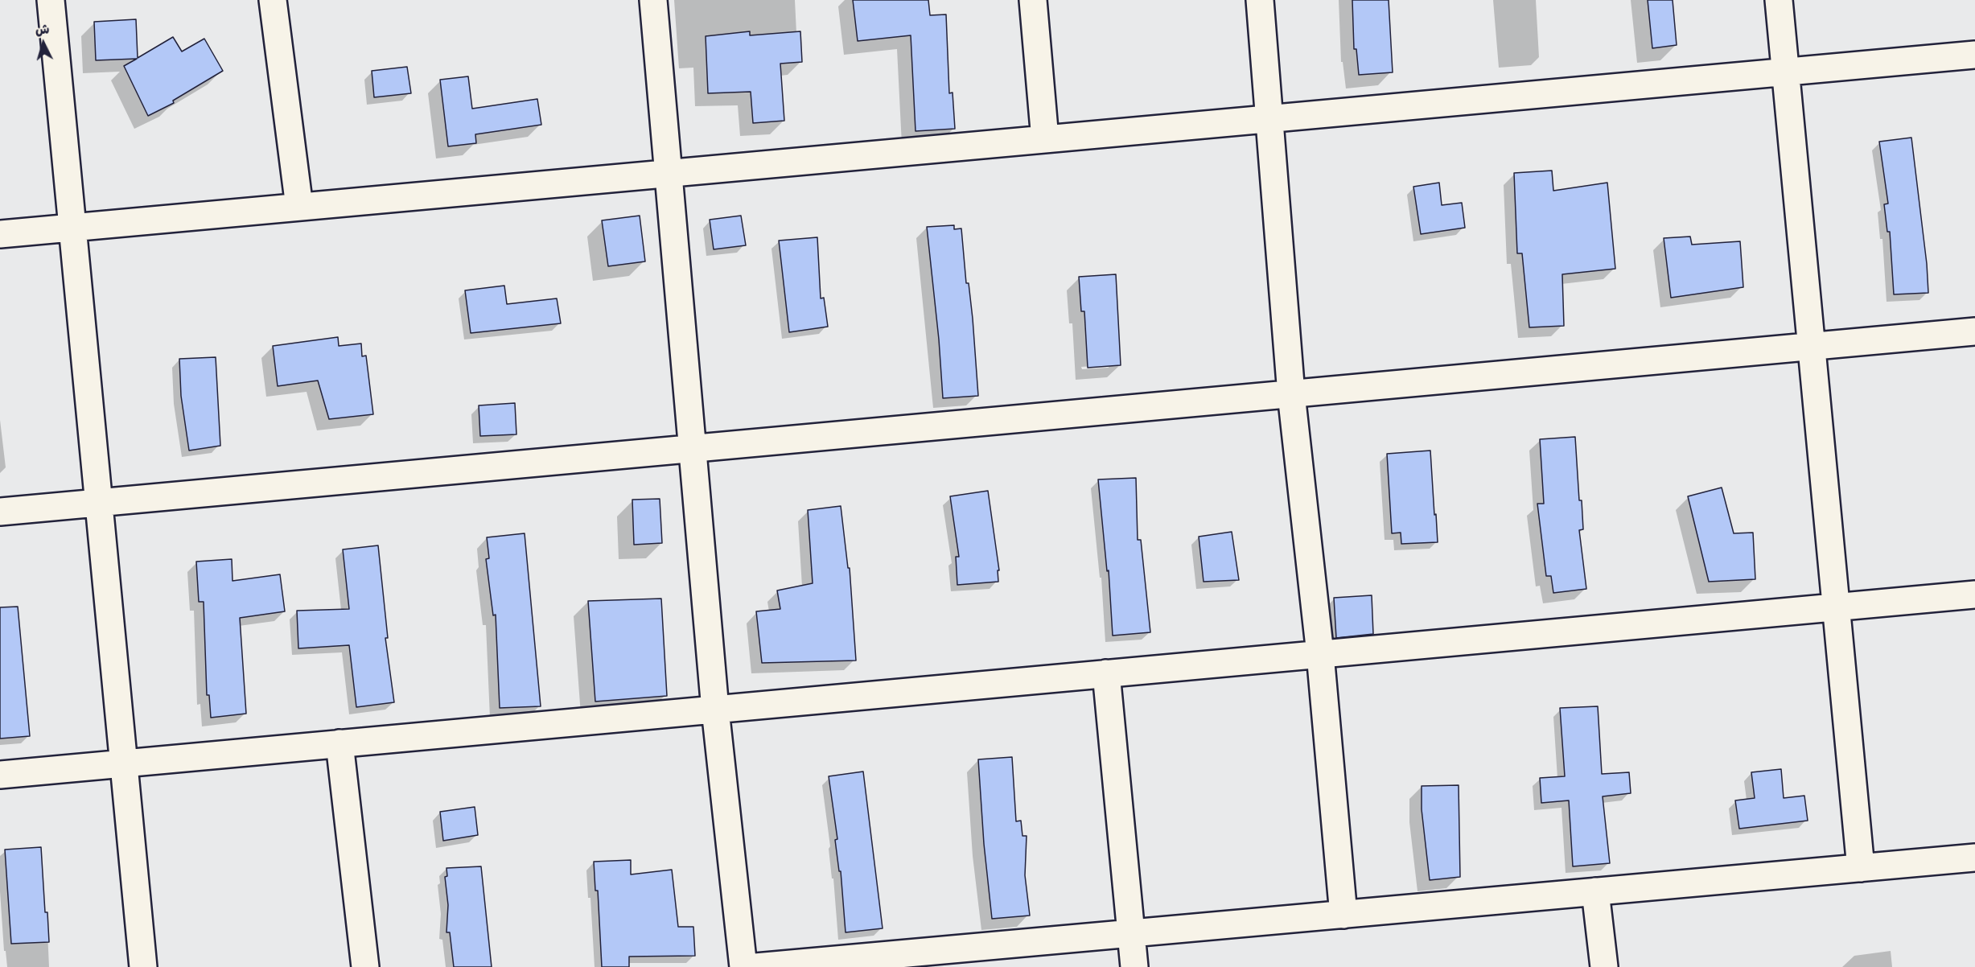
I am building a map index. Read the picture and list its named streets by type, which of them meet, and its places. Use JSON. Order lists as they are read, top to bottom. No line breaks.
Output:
{"north":"top"}
